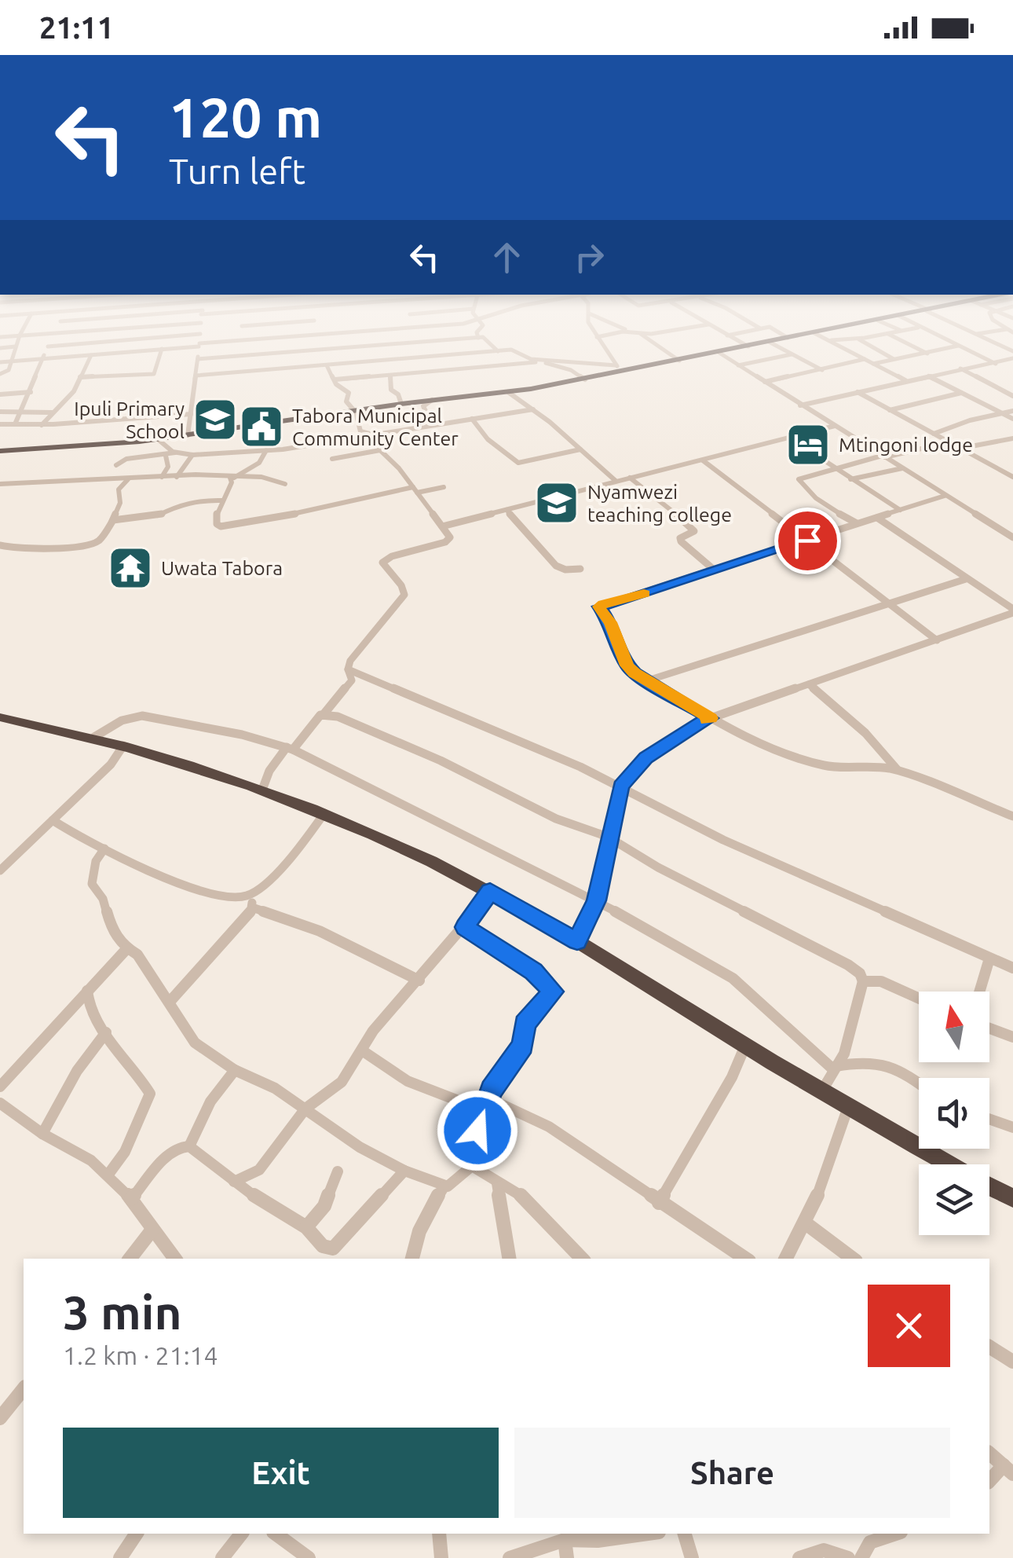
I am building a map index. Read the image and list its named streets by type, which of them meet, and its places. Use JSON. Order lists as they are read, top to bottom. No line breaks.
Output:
{"places":{"school or university":["Ipuli Primary School","Nyamwezi teaching college"],"public building":["Tabora Municipal Community Center"],"hotel":["Mtingoni lodge"],"temple":["Uwata Tabora"]},"north":"top","page":{"status":"21:11","turn":["120 m","Turn left"],"heading":["3 min","1.2 km · 21:14"],"buttons":["Exit","Share"]}}
